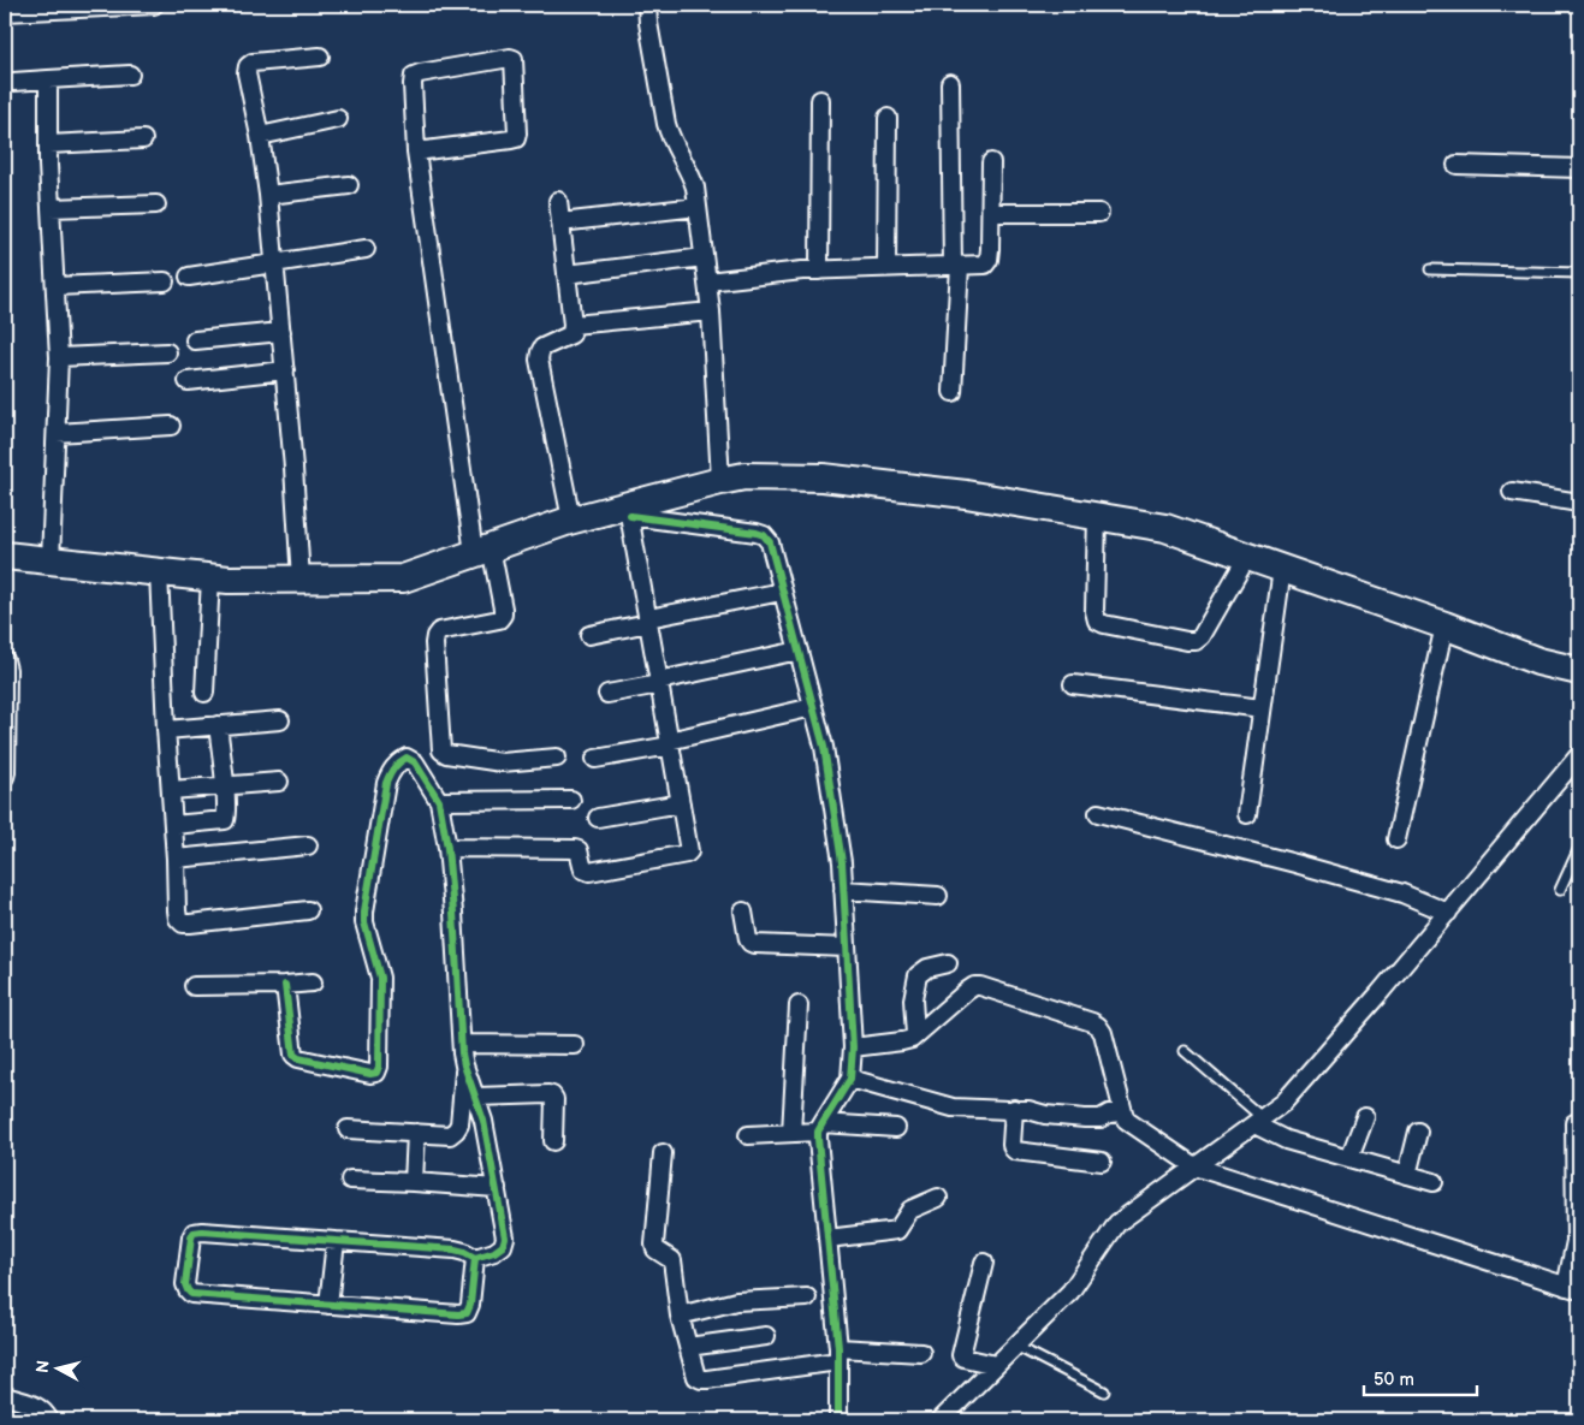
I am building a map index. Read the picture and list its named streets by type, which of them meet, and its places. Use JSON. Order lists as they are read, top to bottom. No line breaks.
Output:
{"scale_bar":"50 m","north":"left"}
